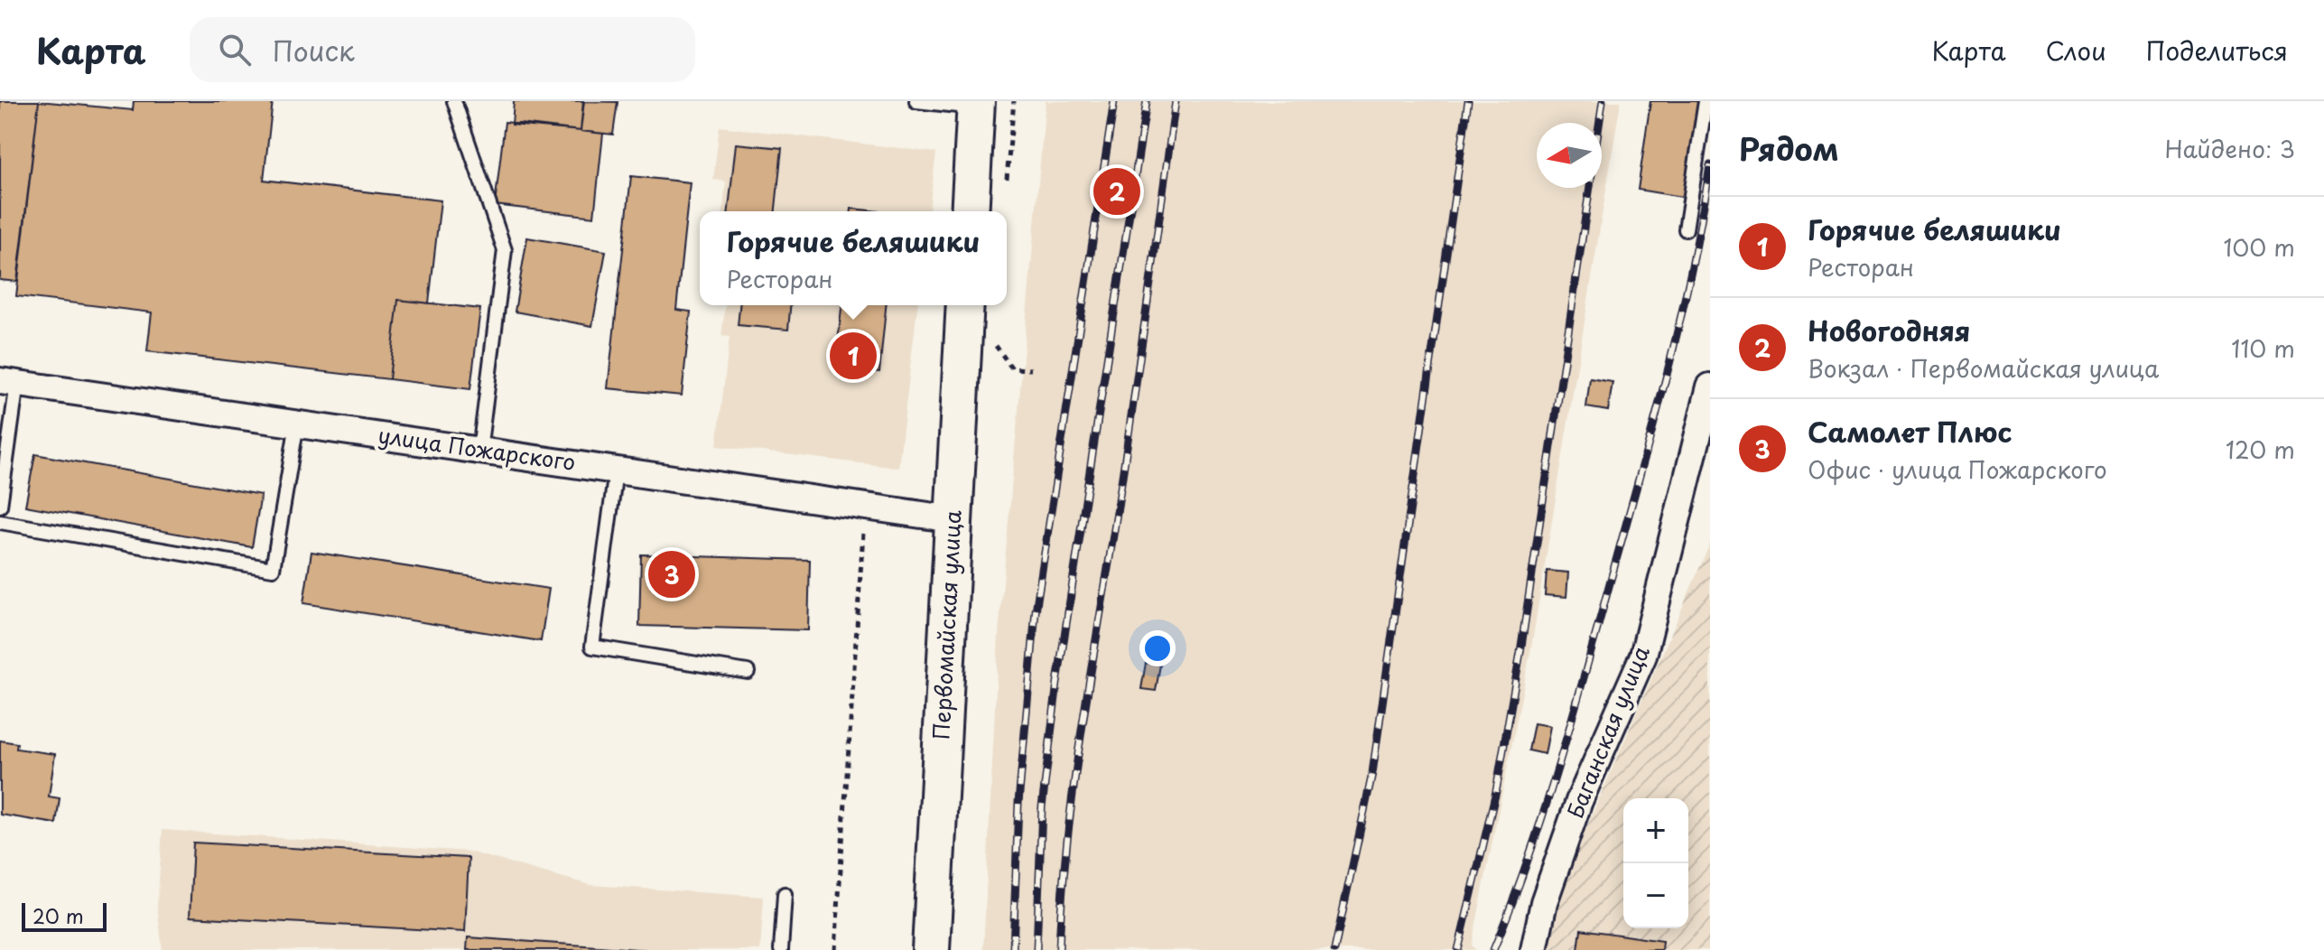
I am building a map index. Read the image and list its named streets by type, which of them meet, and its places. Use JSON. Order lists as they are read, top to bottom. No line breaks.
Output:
{"streets":{"main road":["Первомайская улица"],"street":["улица Пожарского","Баганская улица"]},"crossings":[["улица Пожарского","Первомайская улица"]],"scale_bar":"20 m","north":"left","page":{"header":"Карта","search":"Поиск","nav":["Карта","Слои","Поделиться"],"heading":["Рядом","Найдено: 3"],"pins":["2","1","3"],"list":[{"mark":"1","name":"Горячие беляшики","note":"Ресторан","value":"100 m"},{"mark":"2","name":"Новогодняя","note":"Вокзал · Первомайская улица","value":"110 m"},{"mark":"3","name":"Самолет Плюс","note":"Офис · улица Пожарского","value":"120 m"}],"popup":["Горячие беляшики","Ресторан"],"map_buttons":["+","−"],"scale":"20 m"}}
